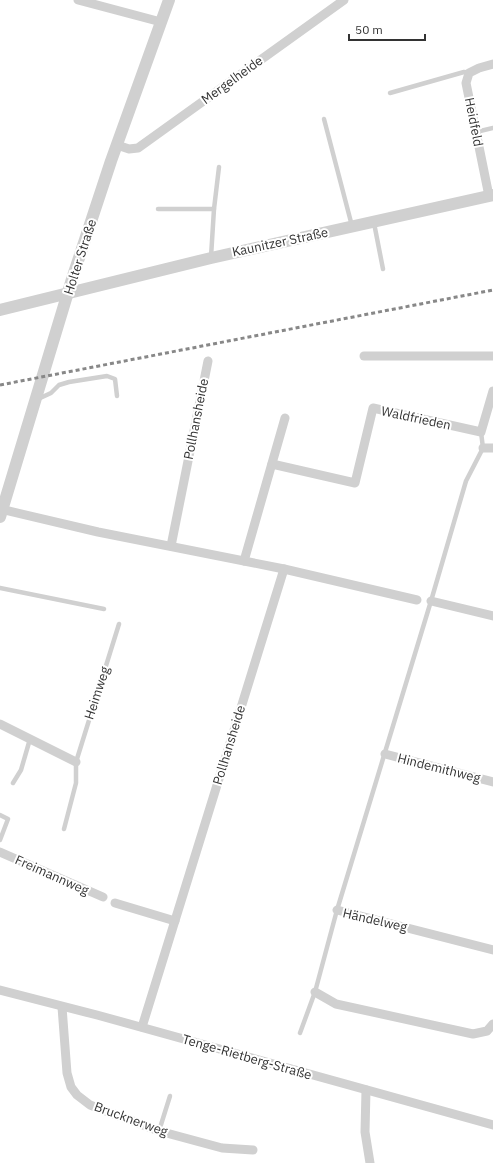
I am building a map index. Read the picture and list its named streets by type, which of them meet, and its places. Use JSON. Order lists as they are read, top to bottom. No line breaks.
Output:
{"streets":{"street":["Mergelheide","Heidfeld","Kaunitzer Straße","Holter Straße","Waldfrieden","Pollhansheide","Hindemithweg","Freimannweg","Händelweg","Tenge-Rietberg-Straße","Brucknerweg"],"lane":["Heimweg"]},"crossings":[["Mergelheide","Holter Straße"],["Heidfeld","Kaunitzer Straße"],["Kaunitzer Straße","Holter Straße"],["Pollhansheide","Tenge-Rietberg-Straße"],["Tenge-Rietberg-Straße","Brucknerweg"]],"scale_bar":"50 m"}
